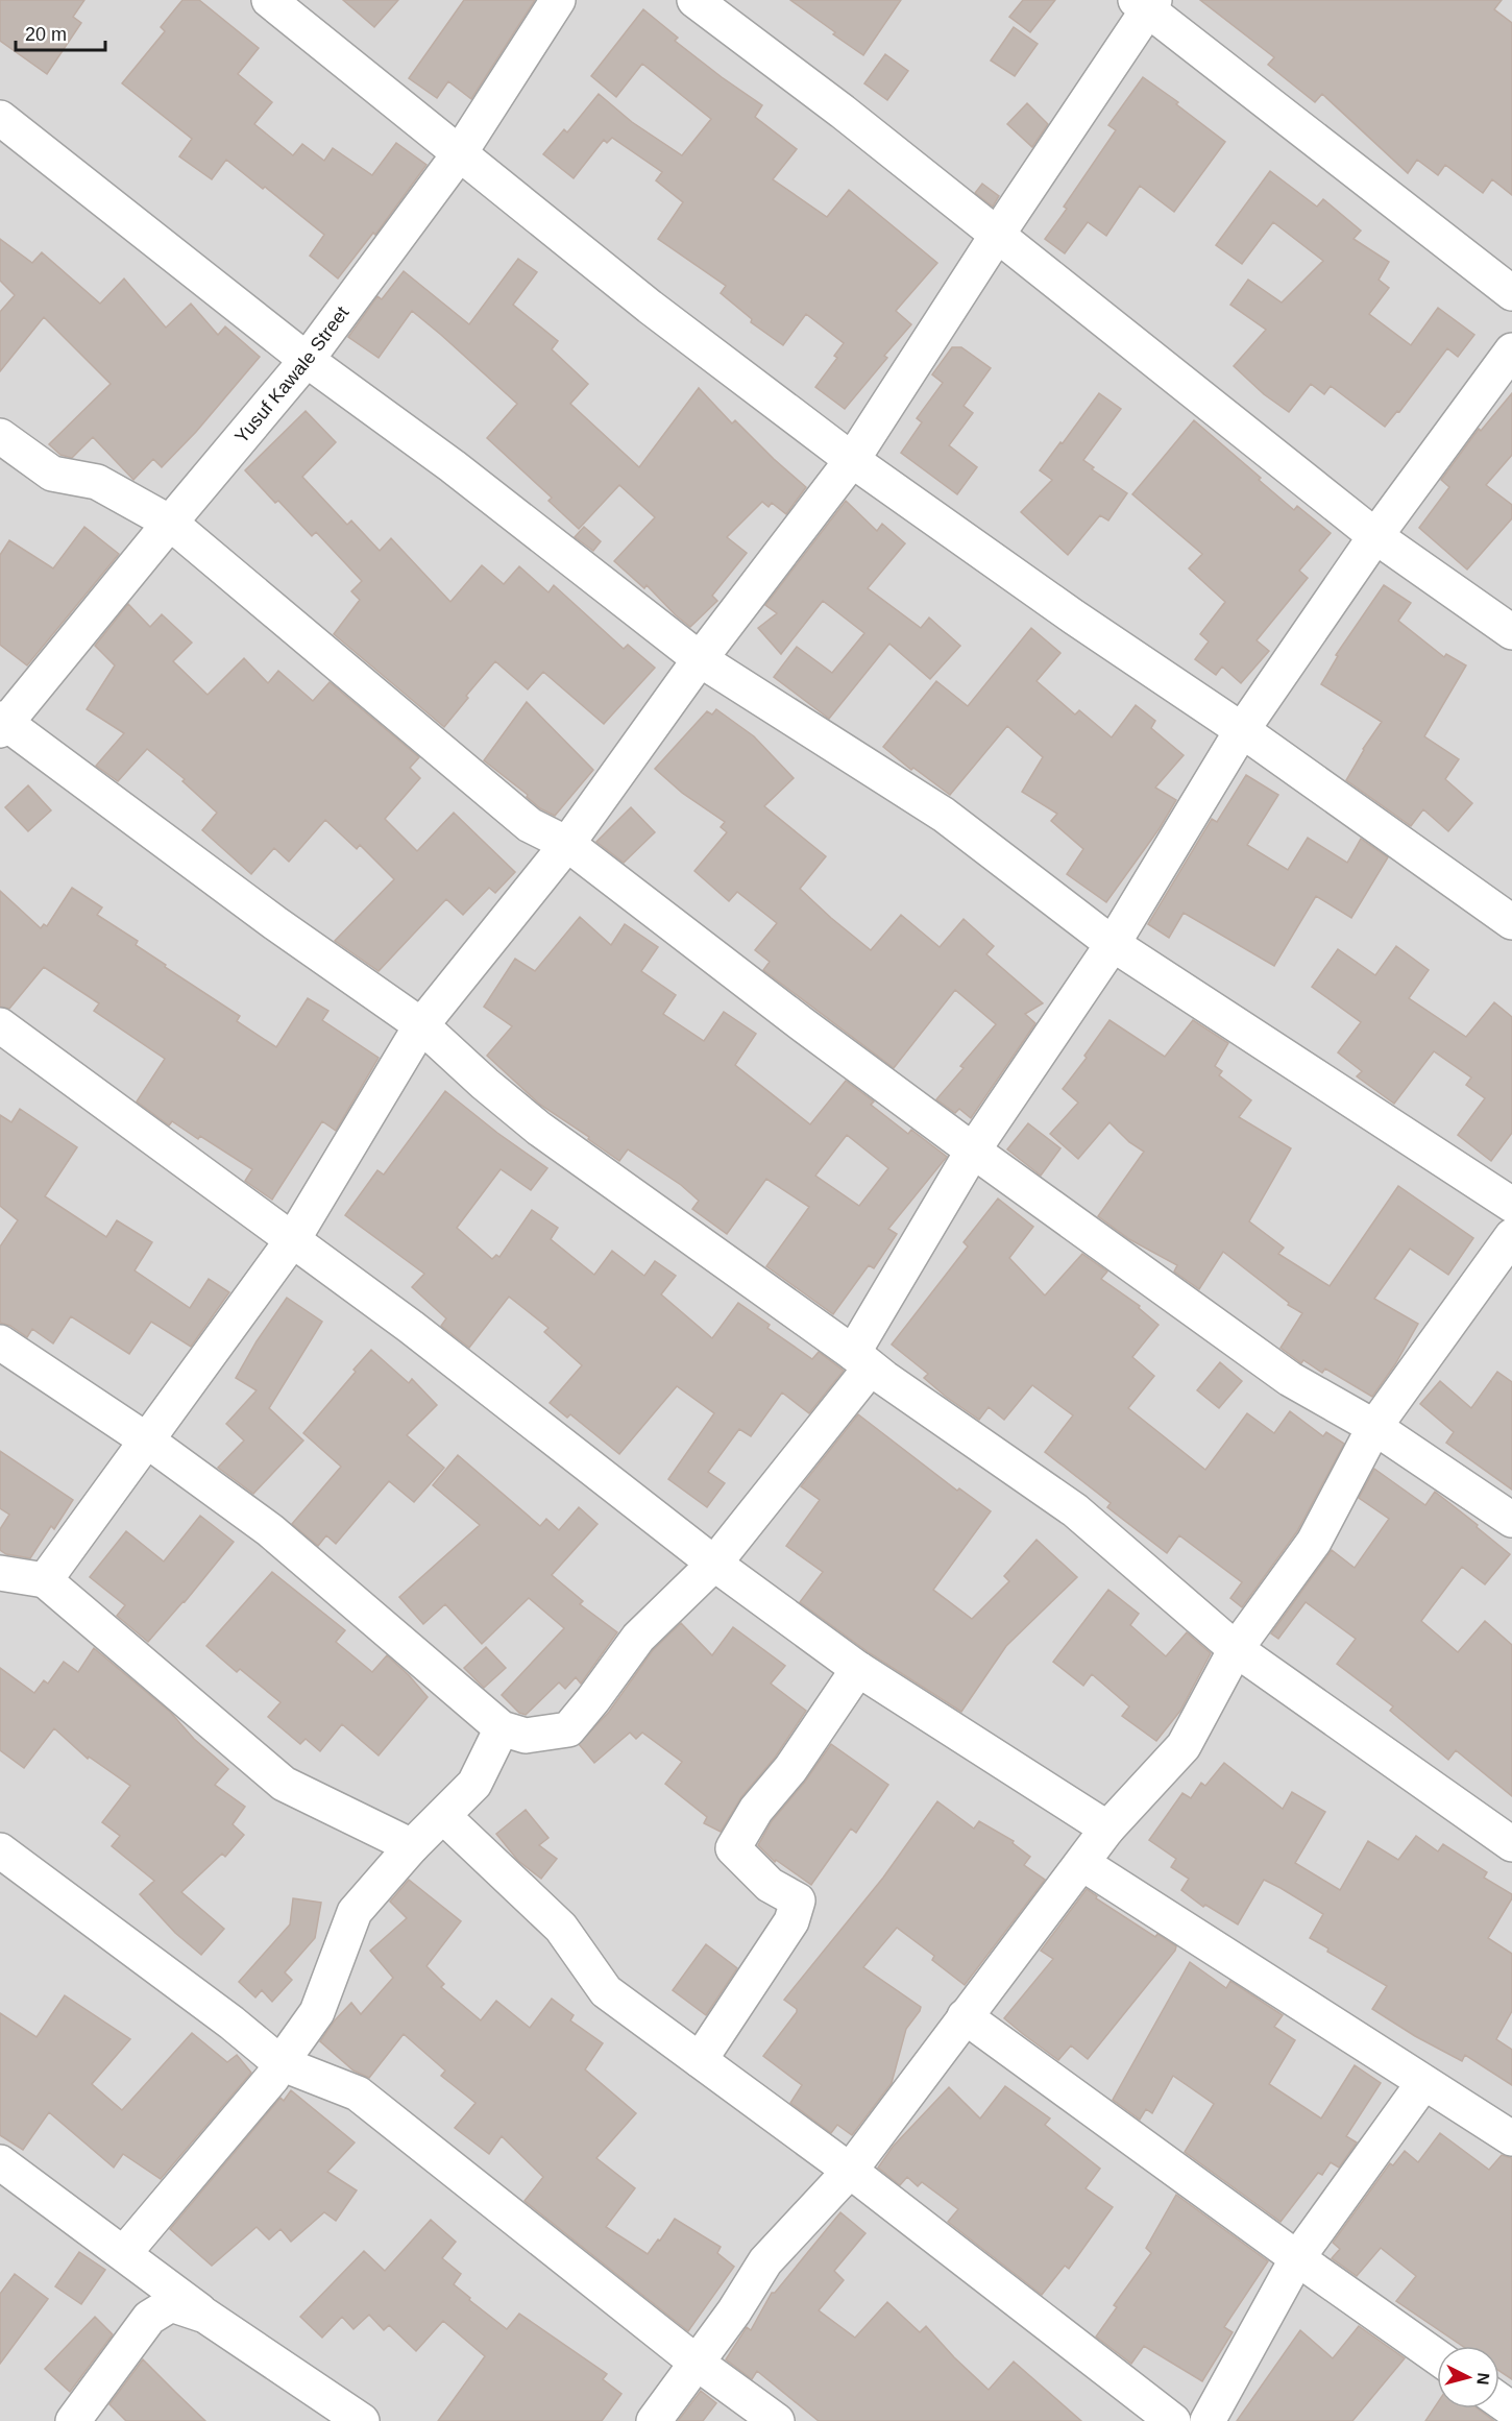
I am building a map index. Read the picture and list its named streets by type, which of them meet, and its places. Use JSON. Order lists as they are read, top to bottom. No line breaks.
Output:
{"streets":{"street":["Yusuf Kawale Street"]},"scale_bar":"20 m","north":"right"}
